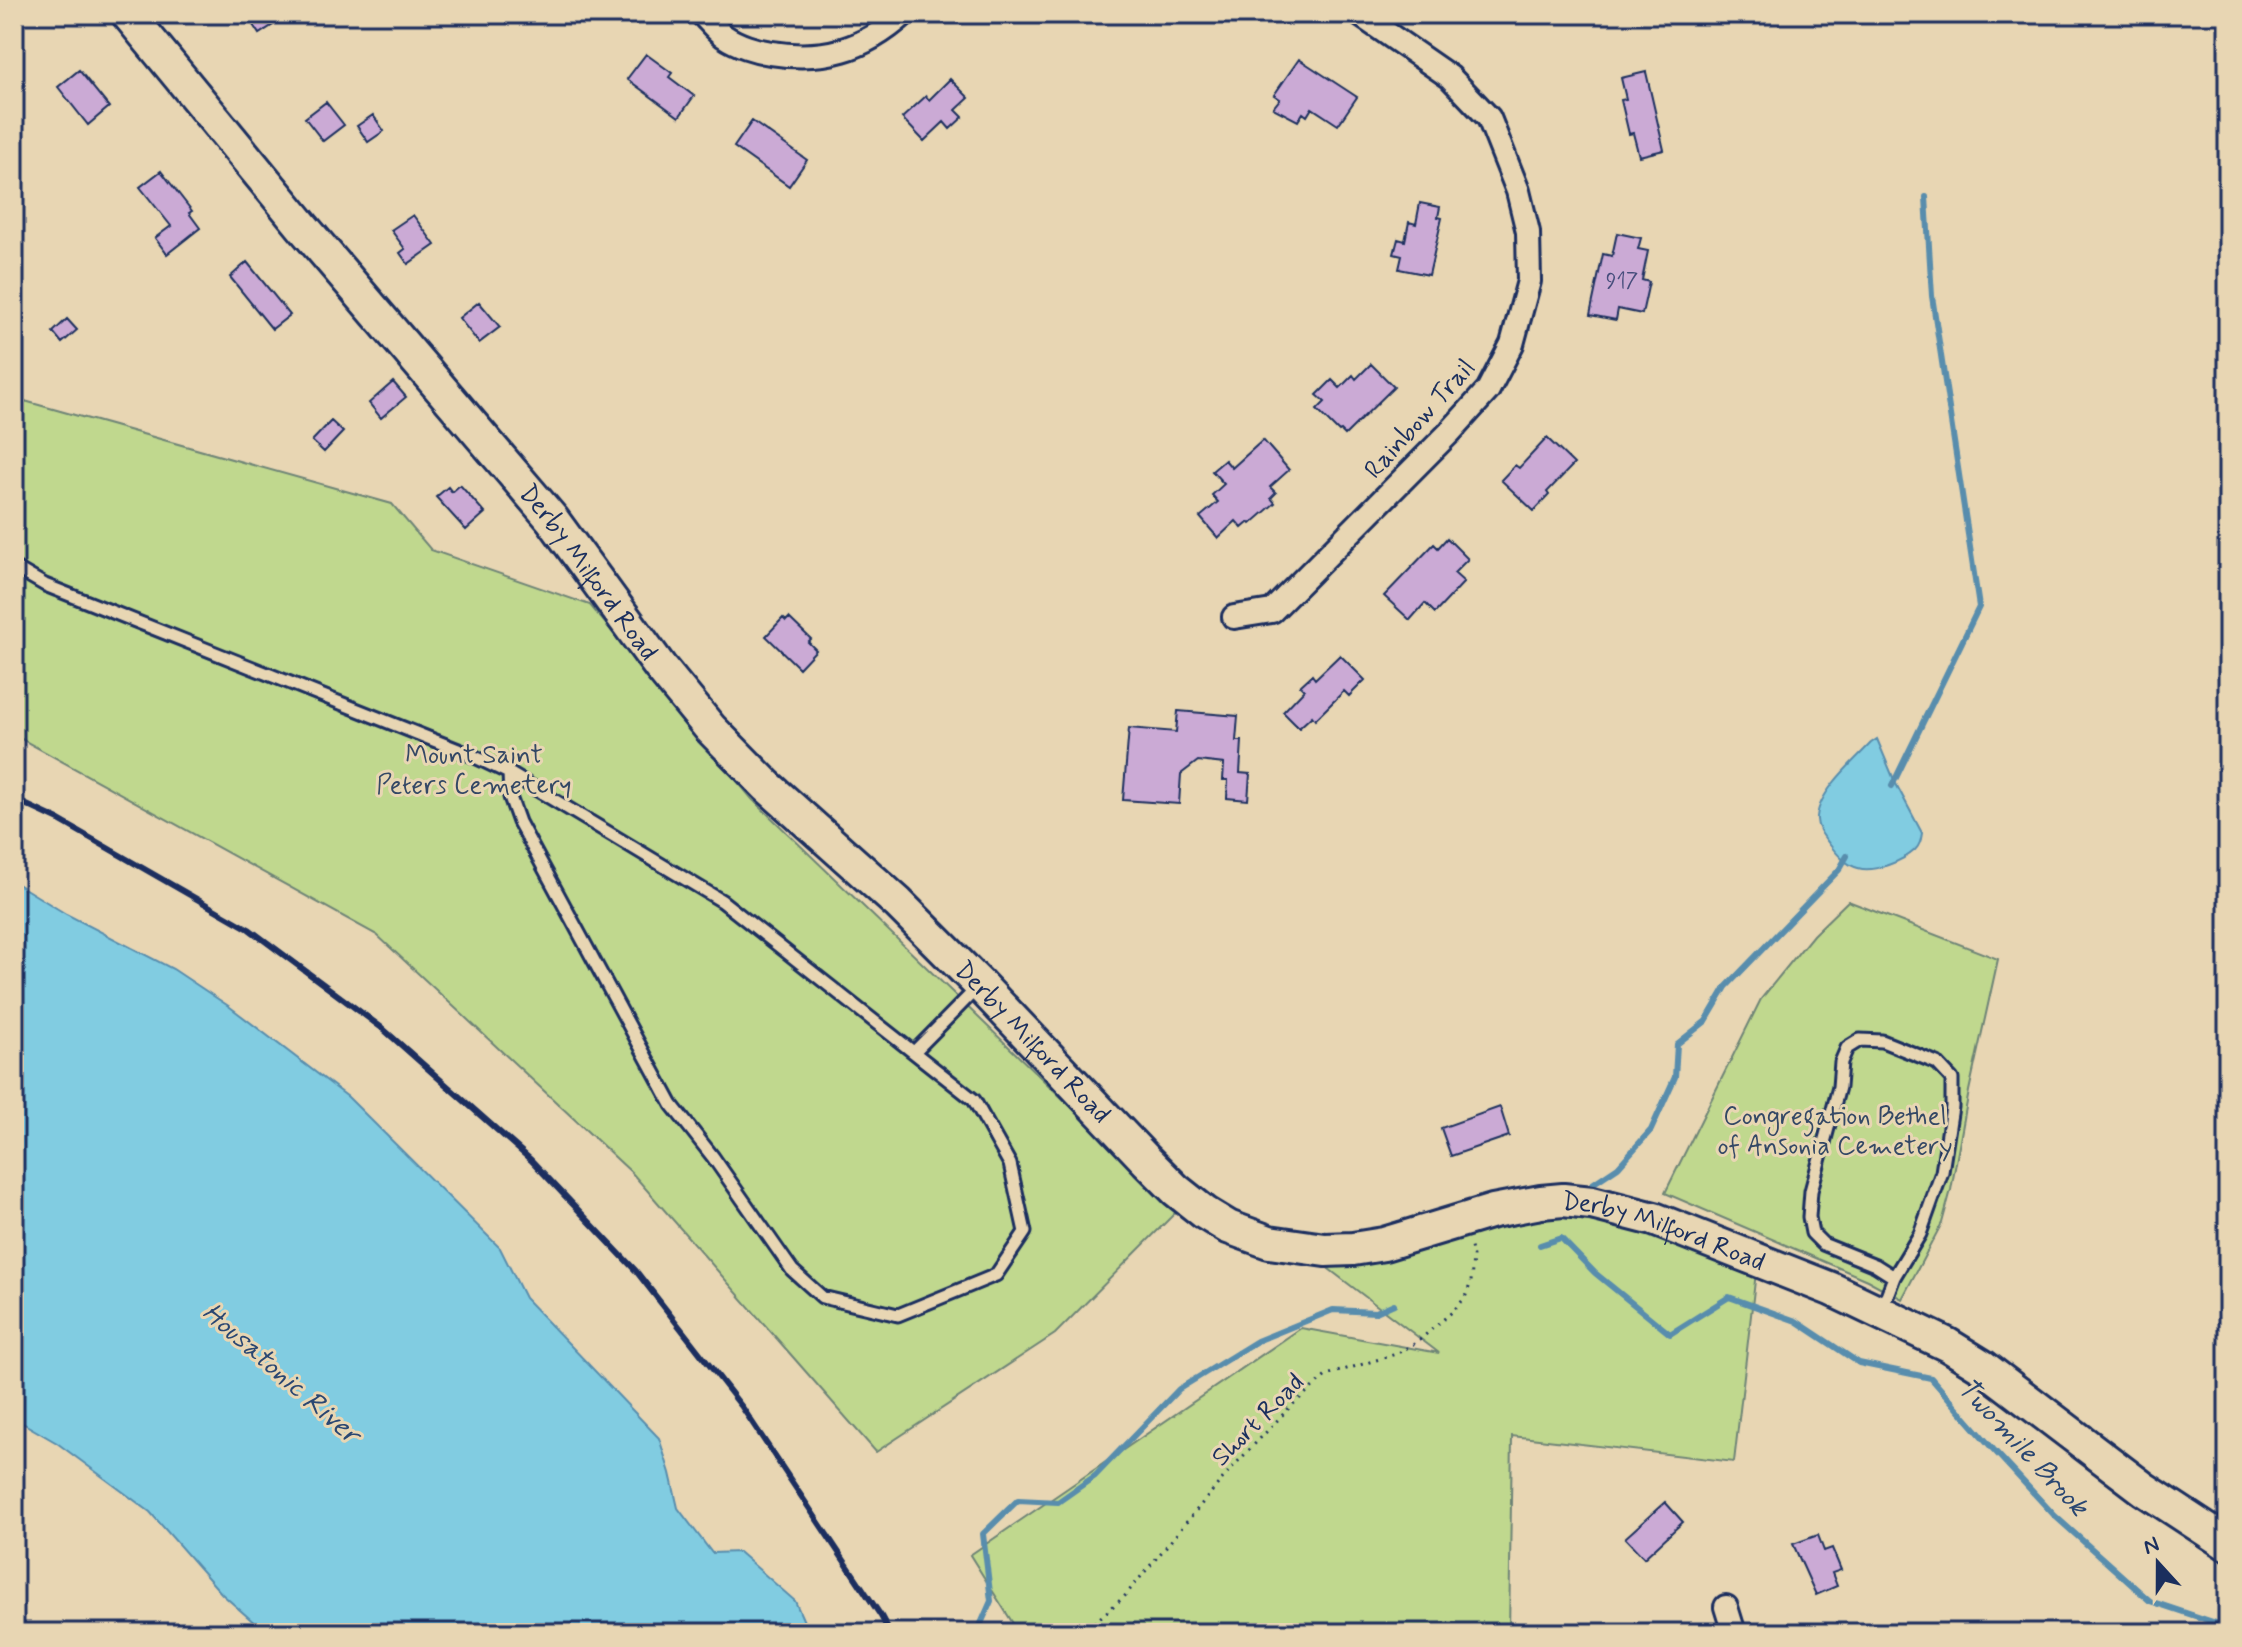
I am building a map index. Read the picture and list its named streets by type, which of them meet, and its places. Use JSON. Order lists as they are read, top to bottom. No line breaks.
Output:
{"streets":{"main road":["Derby Milford Road"],"street":["Rainbow Trail"],"path":["Short Road"]},"crossings":[["Derby Milford Road","Short Road"]],"water":["Housatonic River","Twomile Brook"],"parks":["Mount Saint Peters Cemetery","Congregation Bethel of Ansonia Cemetery"],"house_numbers":["917"],"north":"top"}
